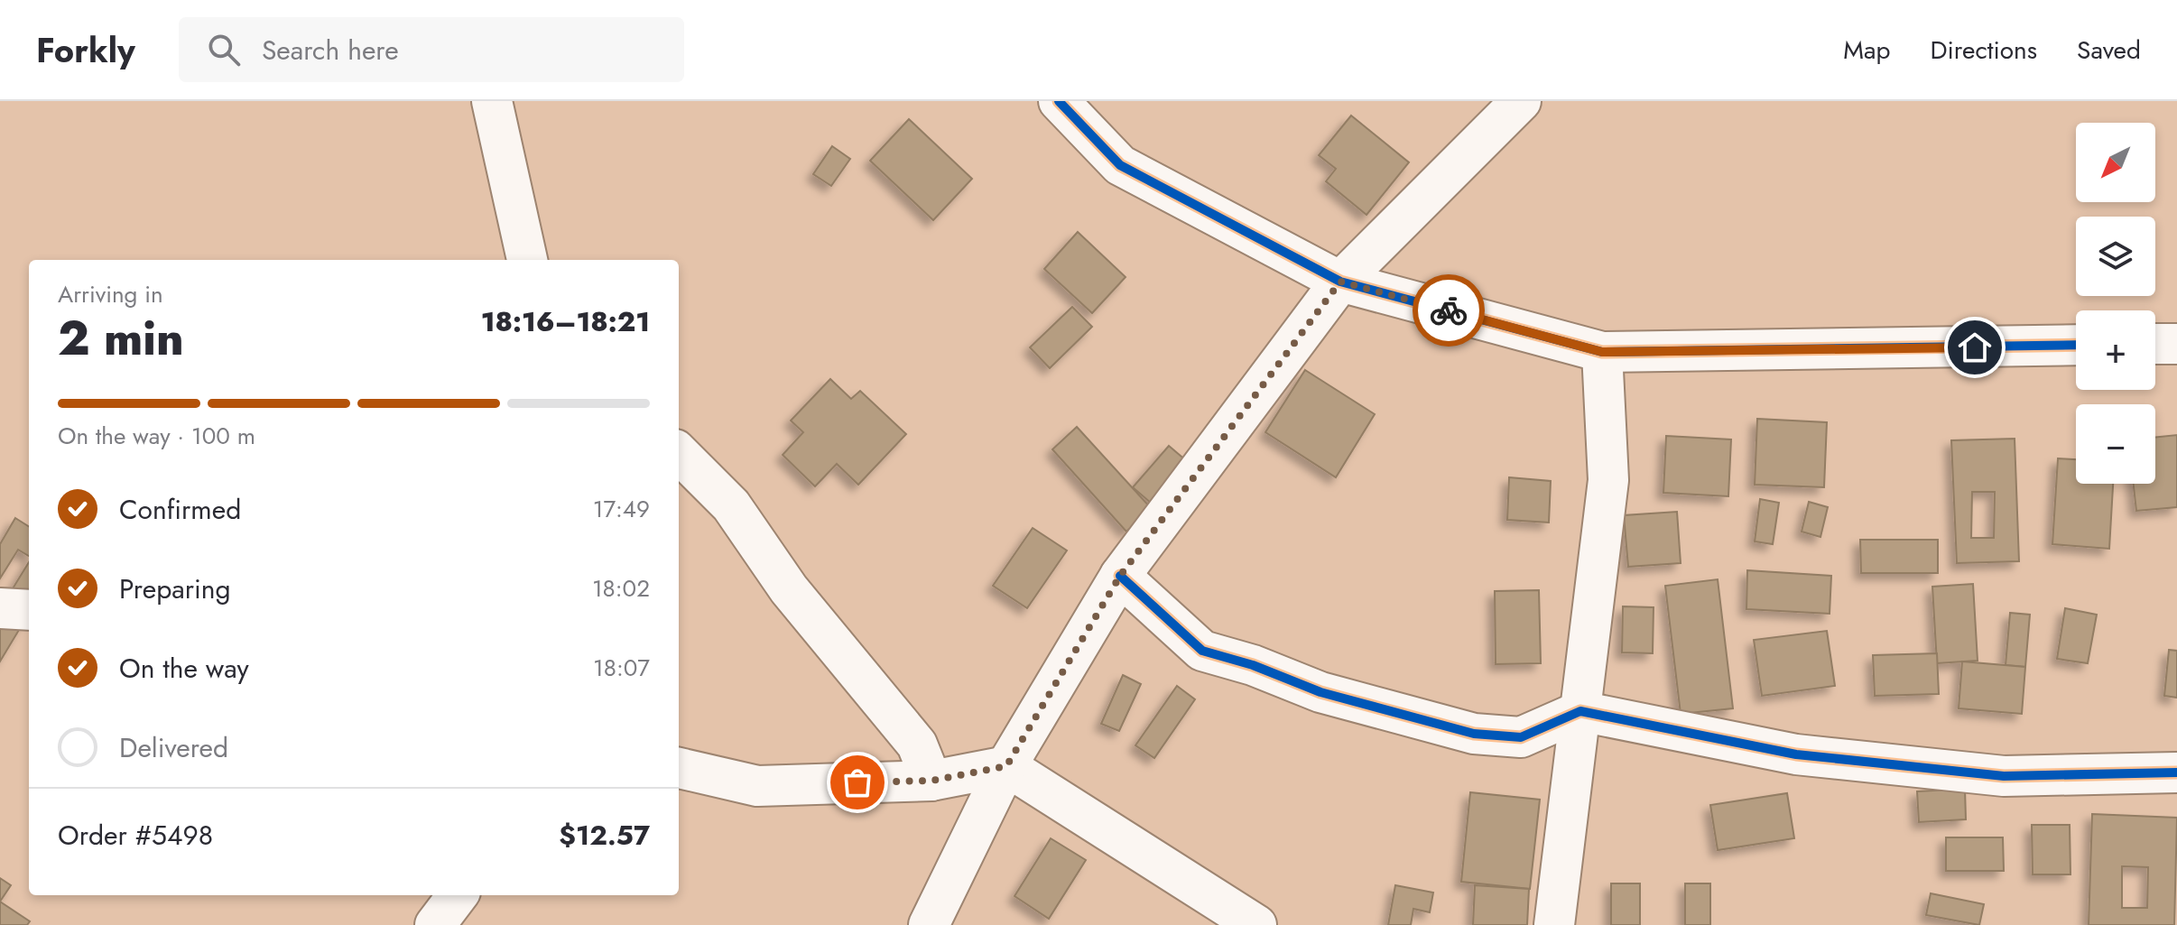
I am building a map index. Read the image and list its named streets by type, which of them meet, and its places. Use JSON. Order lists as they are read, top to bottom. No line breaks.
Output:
{"north":"bottom left","page":{"header":"Forkly","search":"Search here","nav":["Map","Directions","Saved"],"map_buttons":["+","−"],"heading":["2 min","Arriving in","18:16–18:21"],"panel":["Order #5498","$12.57"],"bar":"On the way · 100 m","list":[["Confirmed","17:49"],["Preparing","18:02"],["On the way","18:07"],"Delivered"]}}
